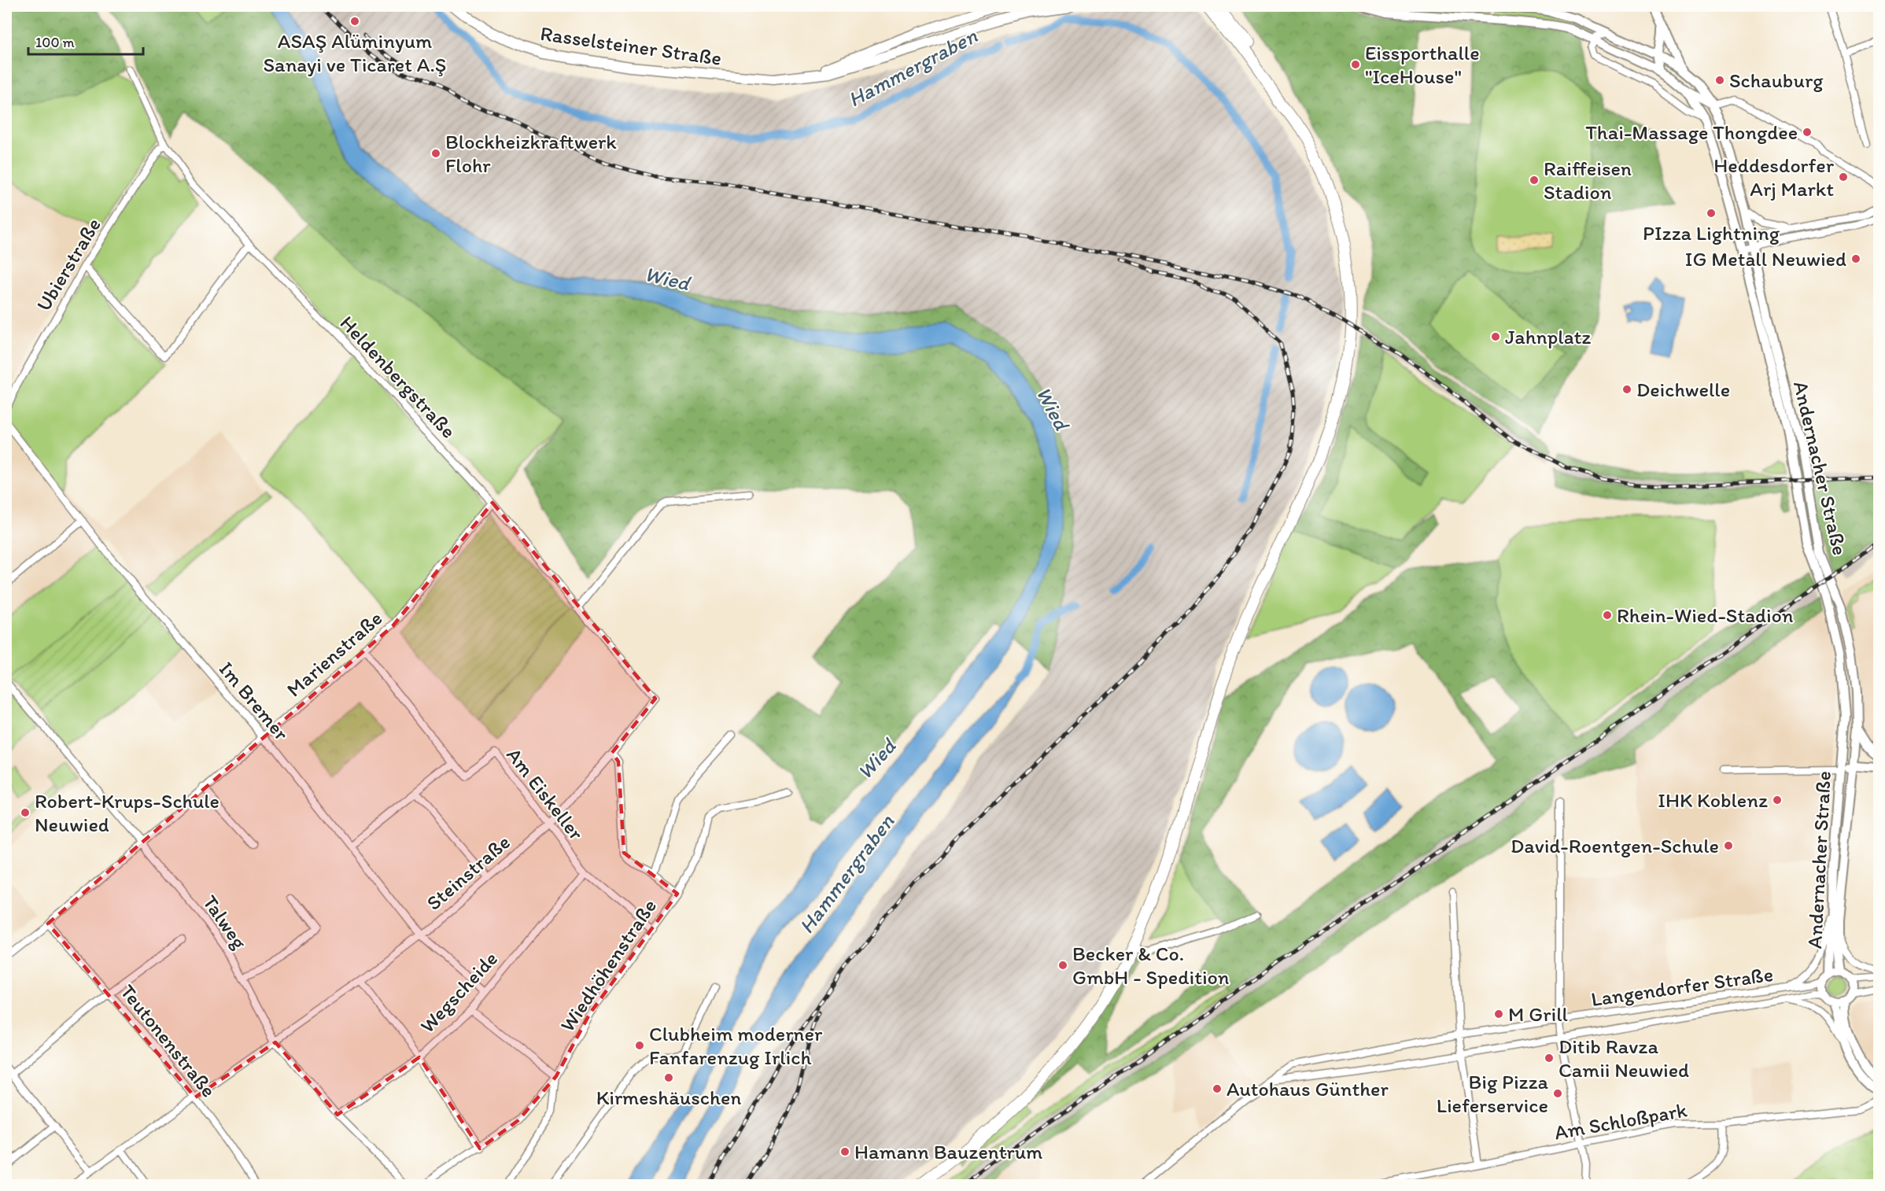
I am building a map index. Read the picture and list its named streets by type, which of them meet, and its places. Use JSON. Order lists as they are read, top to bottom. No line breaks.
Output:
{"streets":{"main road":["Rasselsteiner Straße"],"street":["Ubierstraße","Heldenbergstraße","Andernacher Straße","Marienstraße","Im Bremer","Am Eiskeller","Steinstraße","Talweg","Wiedhöhenstraße","Langendorfer Straße","Wegscheide","Teutonenstraße","Am Schloßpark"]},"crossings":[["Ubierstraße","Heldenbergstraße"],["Heldenbergstraße","Marienstraße"],["Heldenbergstraße","Steinstraße"],["Andernacher Straße","Langendorfer Straße"],["Marienstraße","Im Bremer"],["Marienstraße","Am Eiskeller"],["Marienstraße","Talweg"],["Marienstraße","Teutonenstraße"],["Im Bremer","Steinstraße"],["Im Bremer","Wegscheide"],["Am Eiskeller","Steinstraße"],["Am Eiskeller","Wiedhöhenstraße"],["Am Eiskeller","Wegscheide"],["Steinstraße","Talweg"],["Steinstraße","Teutonenstraße"],["Talweg","Wegscheide"]],"water":["Hammergraben","Wied"],"places":["ASAŞ Alüminyum Sanayi ve Ticaret A.Ş","Eissporthalle \"IceHouse\"","Schauburg","Thai-Massage Thongdee","Blockheizkraftwerk Flohr","Heddesdorfer Arj Markt","Raiffeisen Stadion","PIzza Lightning","IG Metall Neuwied","Jahnplatz","Deichwelle","Rhein-Wied-Stadion","IHK Koblenz","Robert-Krups-Schule Neuwied","David-Roentgen-Schule","Becker & Co. GmbH - Spedition","M Grill","Clubheim moderner Fanfarenzug Irlich","Ditib Ravza Camii Neuwied","Kirmeshäuschen","Autohaus Günther","Big Pizza Lieferservice","Hamann Bauzentrum"],"scale_bar":"100 m"}
